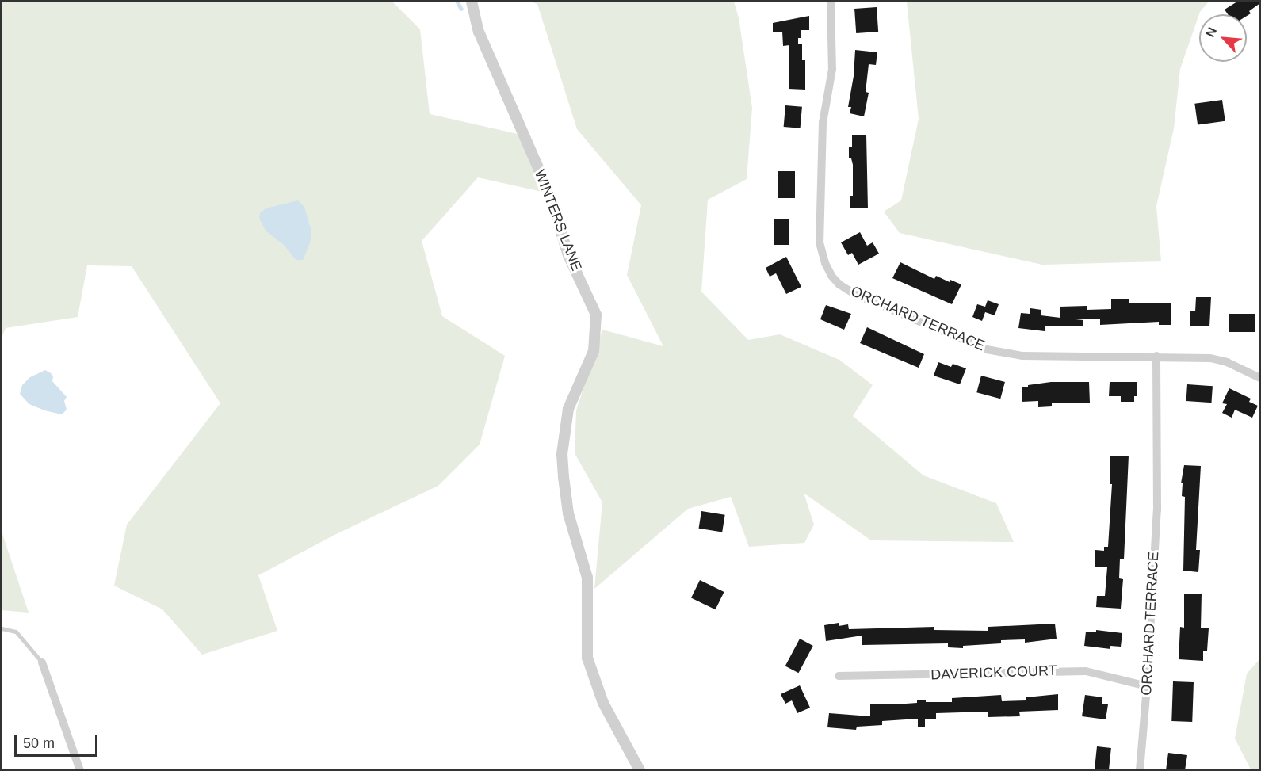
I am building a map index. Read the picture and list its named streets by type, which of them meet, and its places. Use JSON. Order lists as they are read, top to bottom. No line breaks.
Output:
{"streets":{"street":["WINTERS LANE","ORCHARD TERRACE","DAVERICK COURT"]},"crossings":[["ORCHARD TERRACE","DAVERICK COURT"]],"scale_bar":"50 m","north":"top left"}
